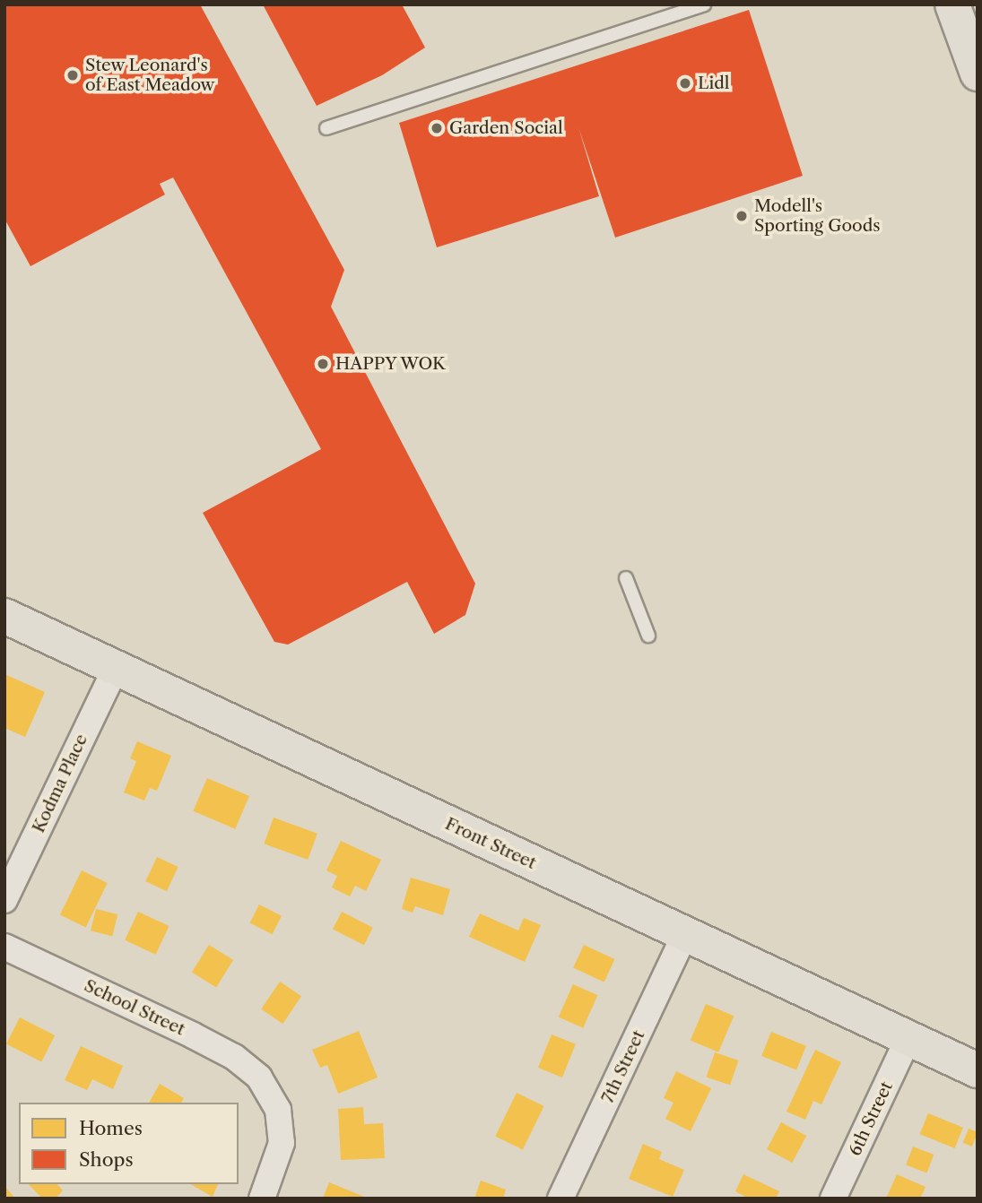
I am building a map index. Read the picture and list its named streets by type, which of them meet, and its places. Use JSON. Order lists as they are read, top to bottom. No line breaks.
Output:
{"streets":{"main road":["Front Street"],"street":["Kodma Place","School Street","7th Street","6th Street"]},"crossings":[["Kodma Place","Front Street"],["Front Street","7th Street"],["Front Street","6th Street"]],"places":["Stew Leonard's of East Meadow","Lidl","Garden Social","Modell's Sporting Goods","HAPPY WOK"],"legend":["Homes","Shops"]}
